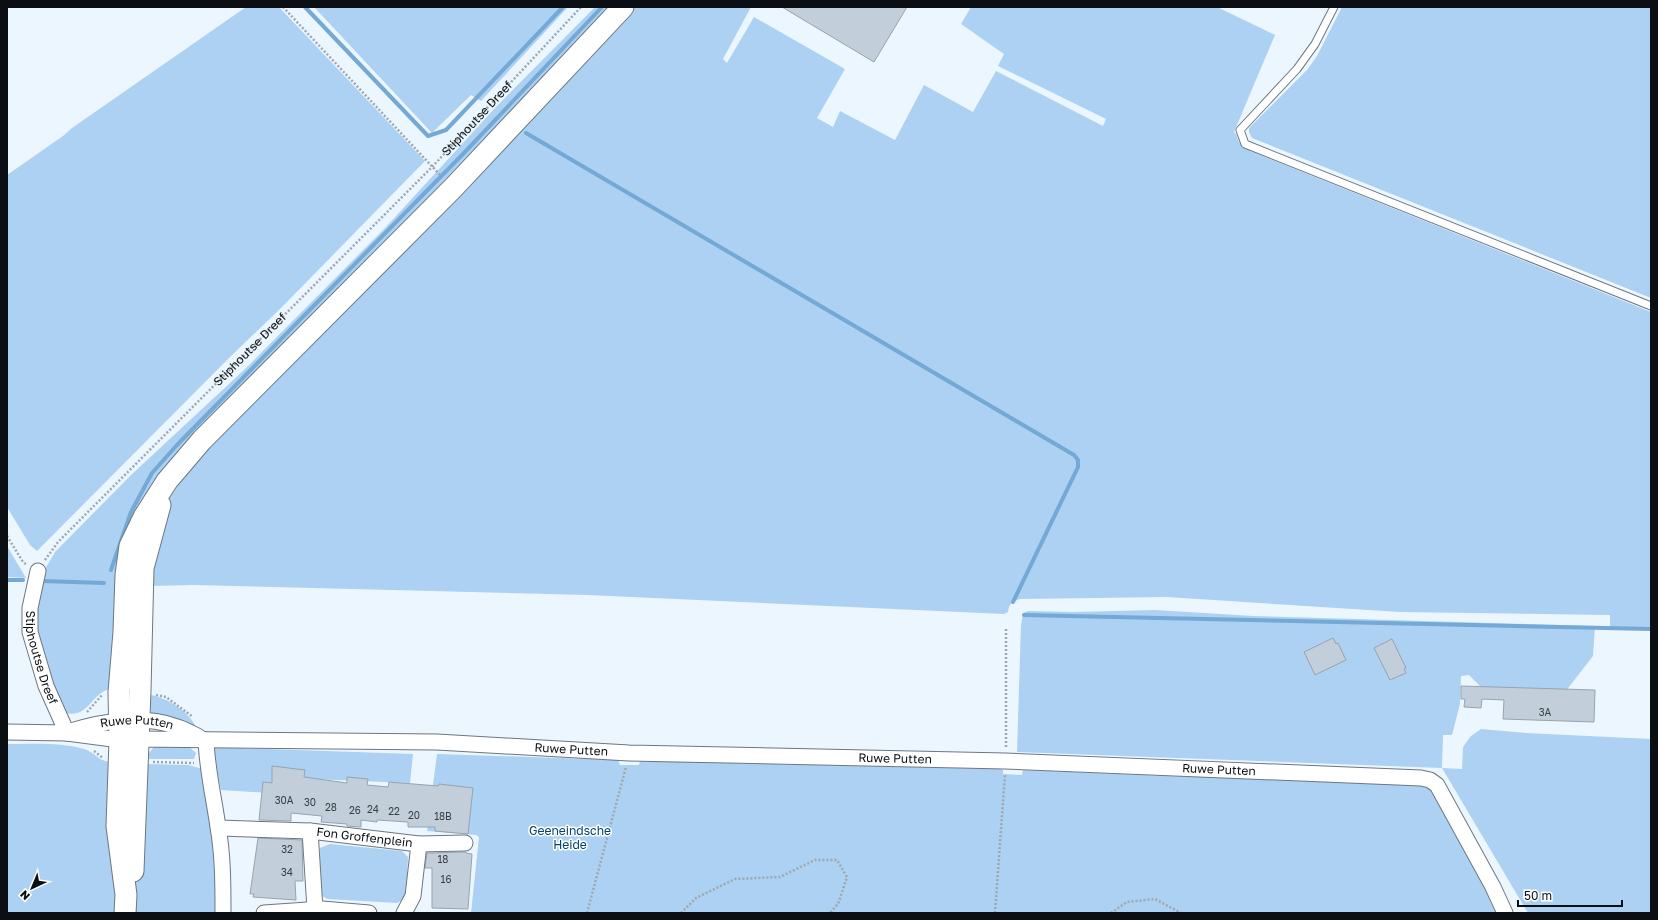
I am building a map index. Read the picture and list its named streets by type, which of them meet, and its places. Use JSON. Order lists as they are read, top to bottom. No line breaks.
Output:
{"streets":{"street":["Stiphoutse Dreef","Ruwe Putten","Fon Groffenplein"]},"crossings":[["Stiphoutse Dreef","Ruwe Putten"]],"parks":["Geeneindsche Heide"],"house_numbers":["3A","30A","30","28","24","26","22","20","18B","32","18","34","16"],"scale_bar":"50 m","north":"bottom left"}
